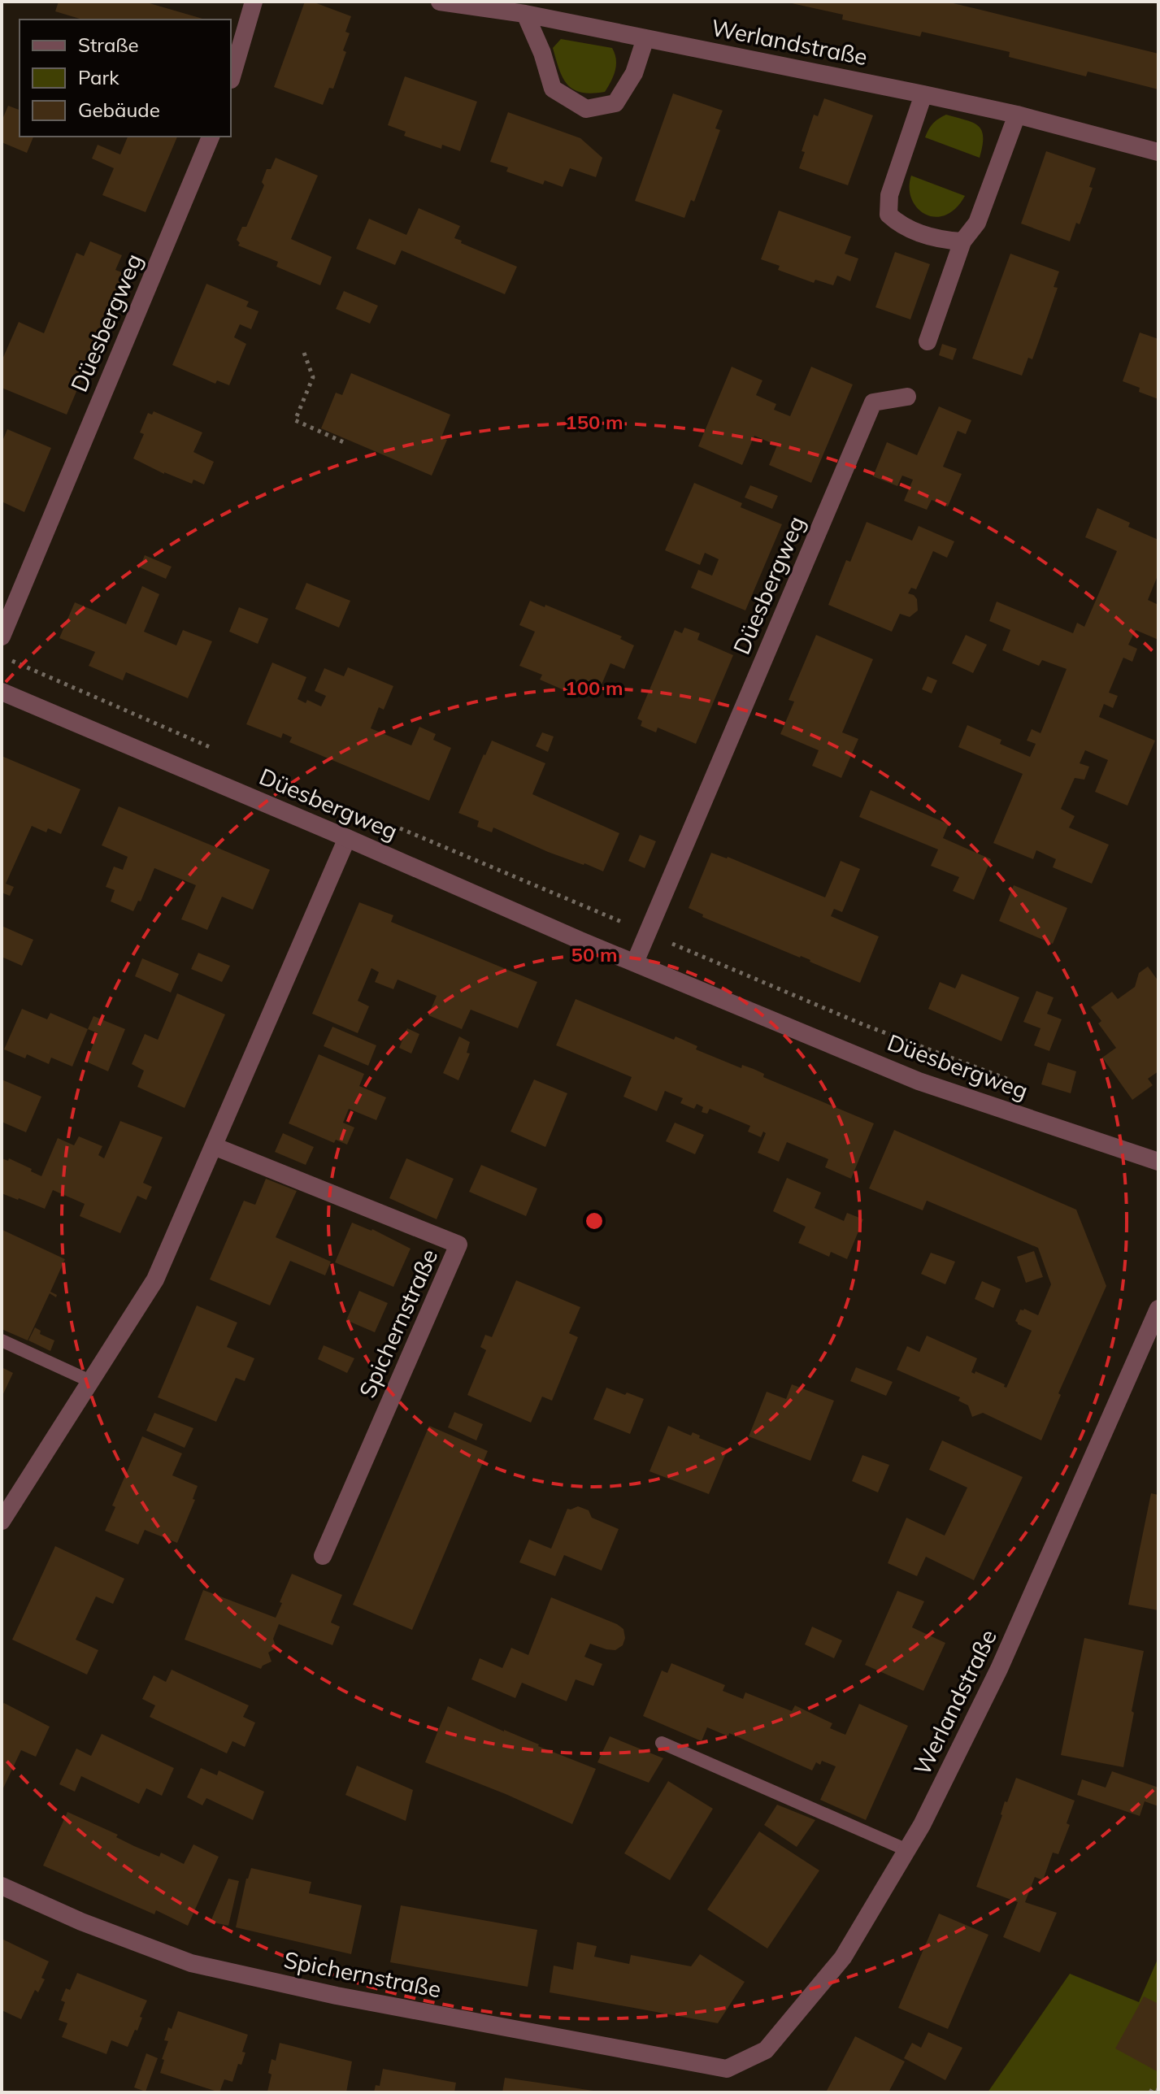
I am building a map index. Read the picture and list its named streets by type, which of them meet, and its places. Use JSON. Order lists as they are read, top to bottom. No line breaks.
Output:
{"streets":{"street":["Werlandstraße","Düesbergweg","Spichernstraße"]},"crossings":[["Werlandstraße","Spichernstraße"]],"legend":["Straße","Park","Gebäude"],"rings":["150 m","100 m","50 m"]}
